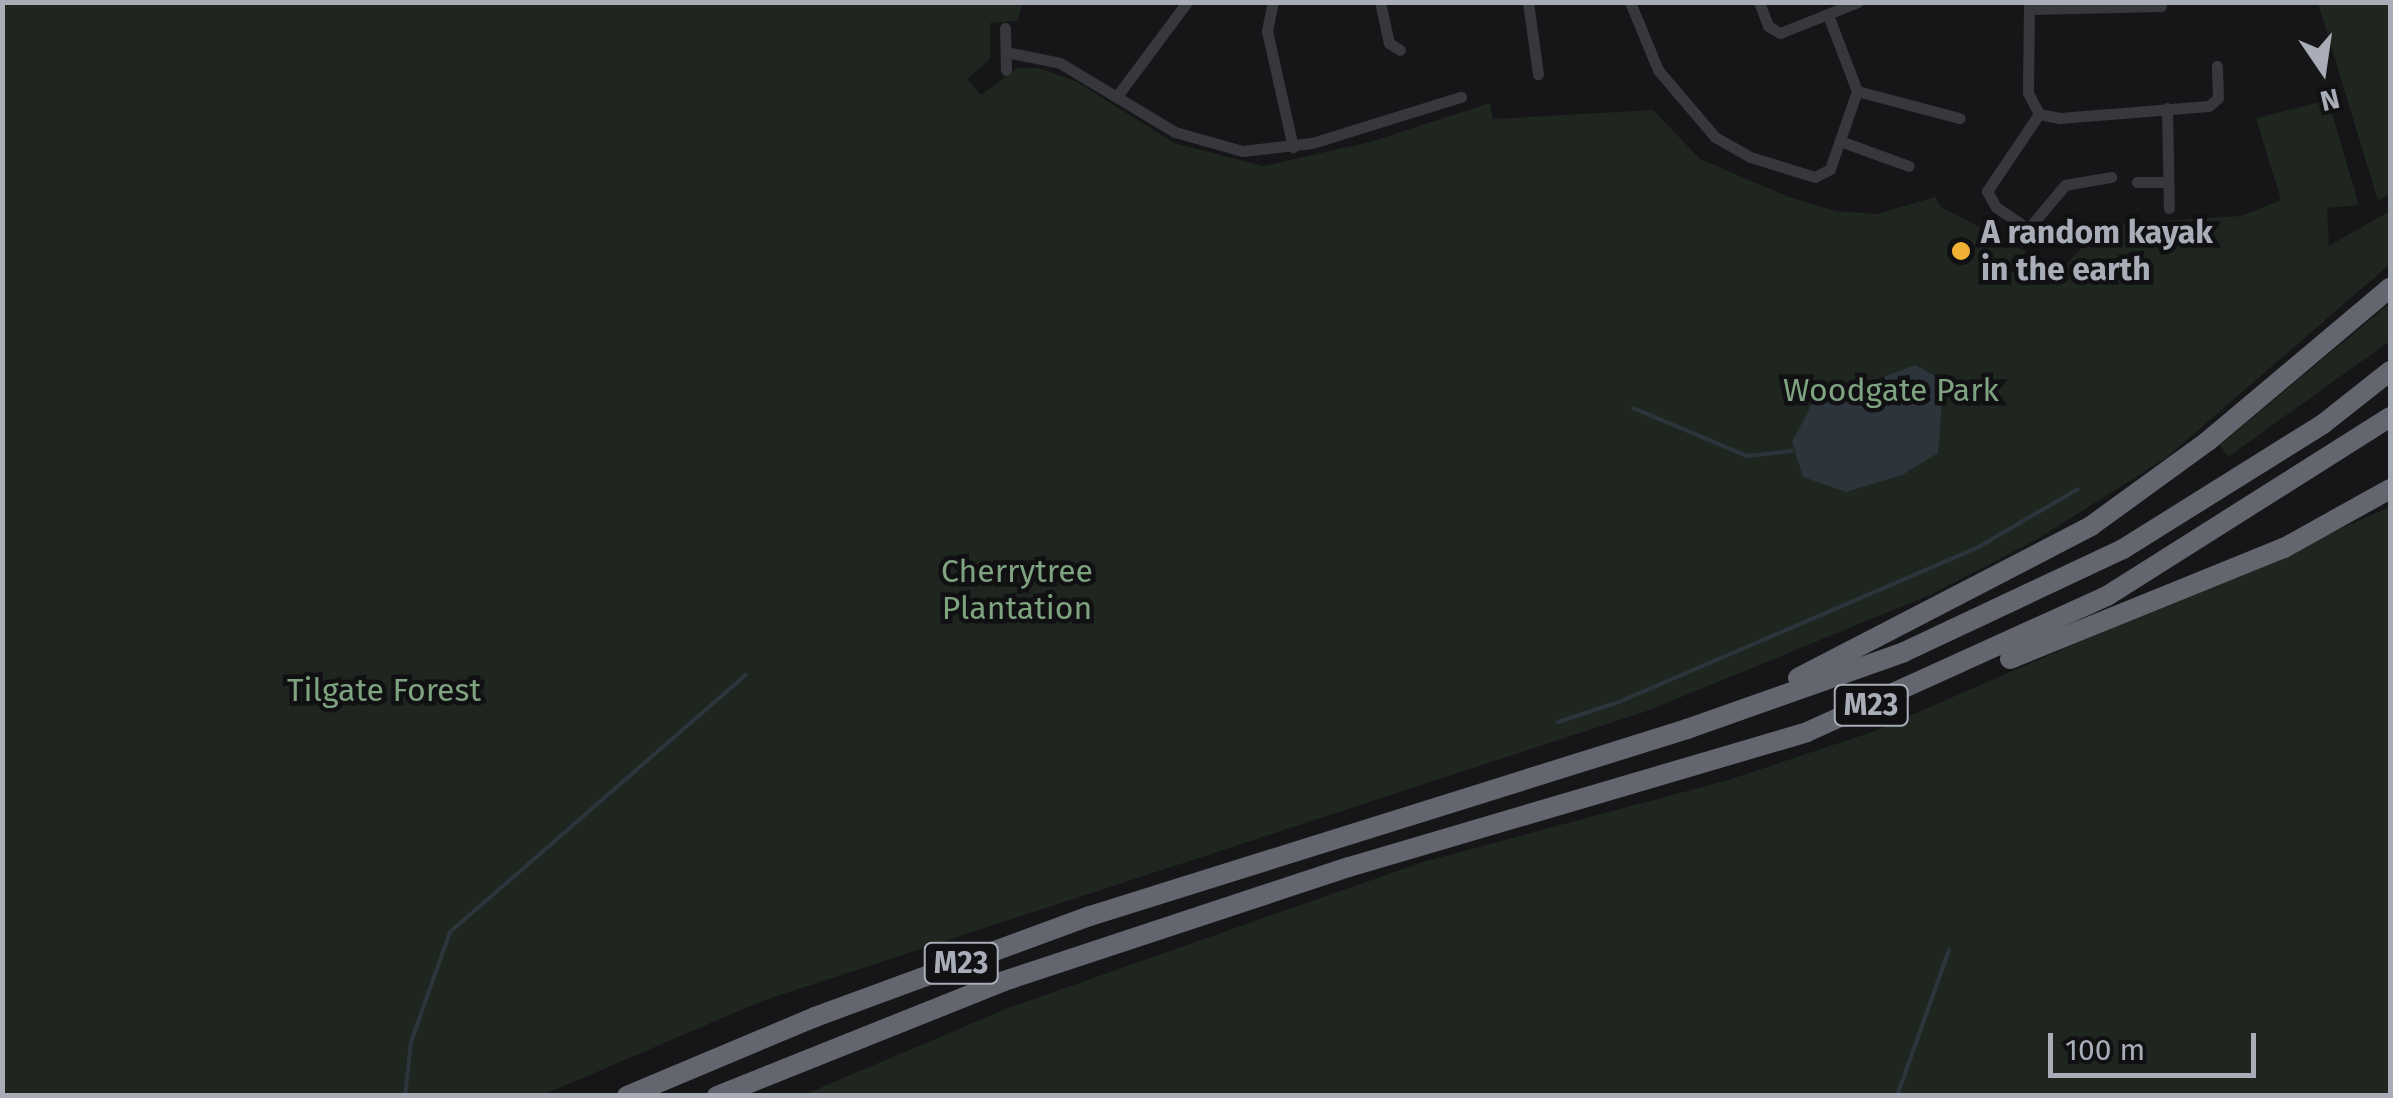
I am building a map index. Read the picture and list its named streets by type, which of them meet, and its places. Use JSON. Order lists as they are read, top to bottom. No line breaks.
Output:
{"streets":{"highway":["M23"]},"parks":["Woodgate Park","Cherrytree Plantation","Tilgate Forest"],"places":["A random kayak in the earth"],"scale_bar":"100 m","north":"bottom"}
